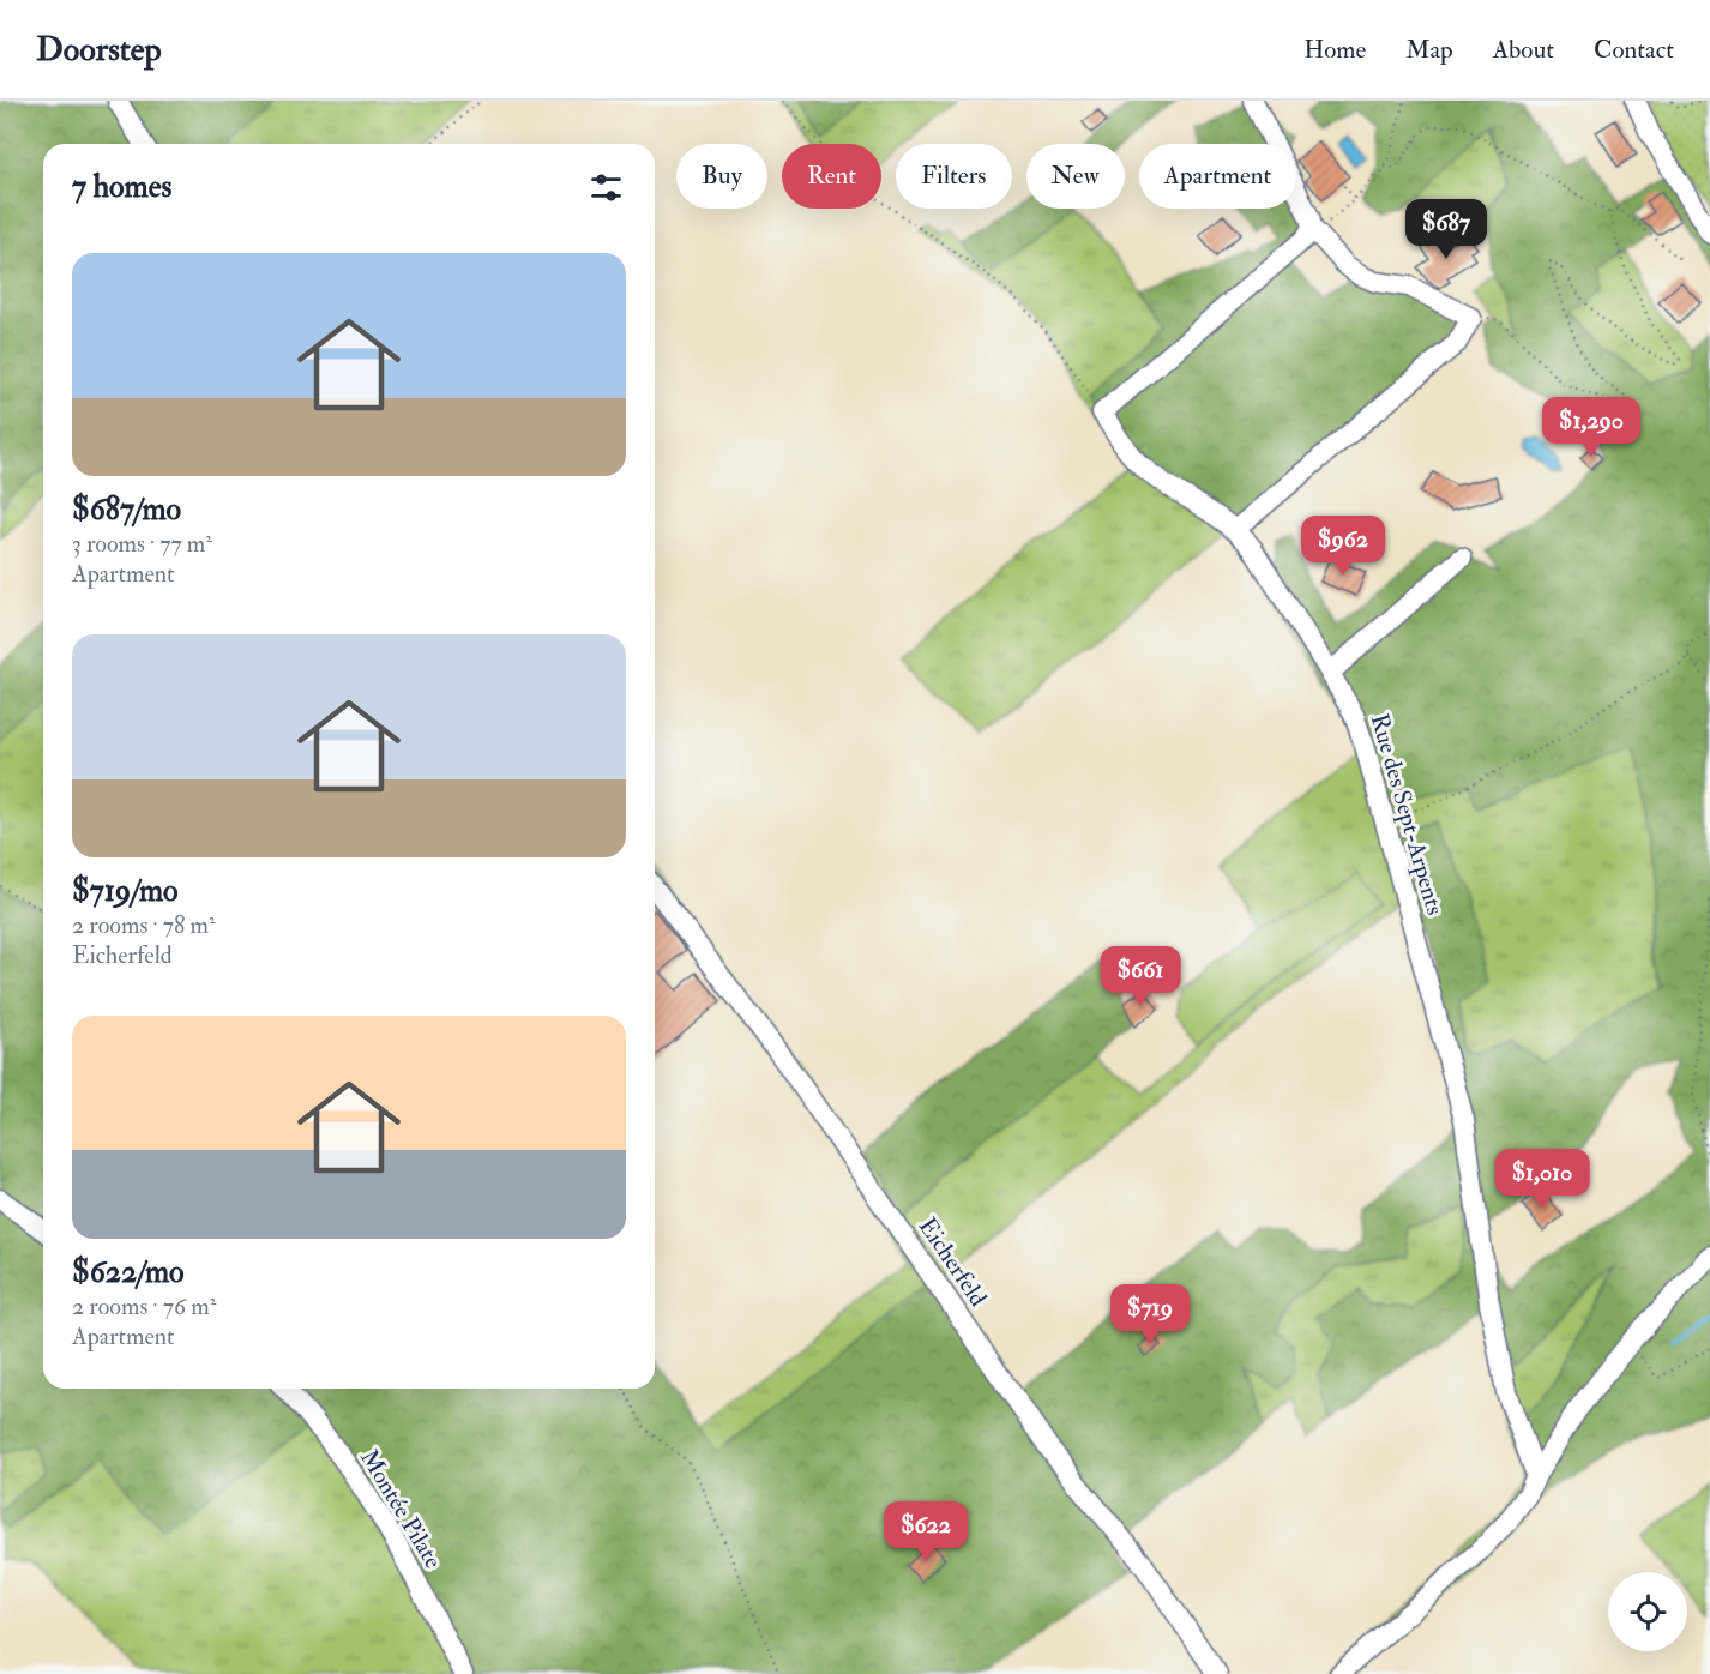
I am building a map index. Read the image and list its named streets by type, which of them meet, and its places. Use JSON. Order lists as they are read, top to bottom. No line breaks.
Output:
{"streets":{"street":["Rue des Sept-Arpents","Eicherfeld","Montée Pilate"]},"page":{"header":"Doorstep","nav":["Home","Map","About","Contact"],"chip":["Buy","Rent","Filters","New","Apartment"],"heading":"7 homes","price":["$687","$1,290","$962","$661","$1,010","$719","$622"],"list":[{"name":"$687/mo","note":"3 rooms · 77 m² · Apartment"},{"name":"$719/mo","note":"2 rooms · 78 m² · Eicherfeld"},{"name":"$622/mo","note":"2 rooms · 76 m² · Apartment"}]}}
